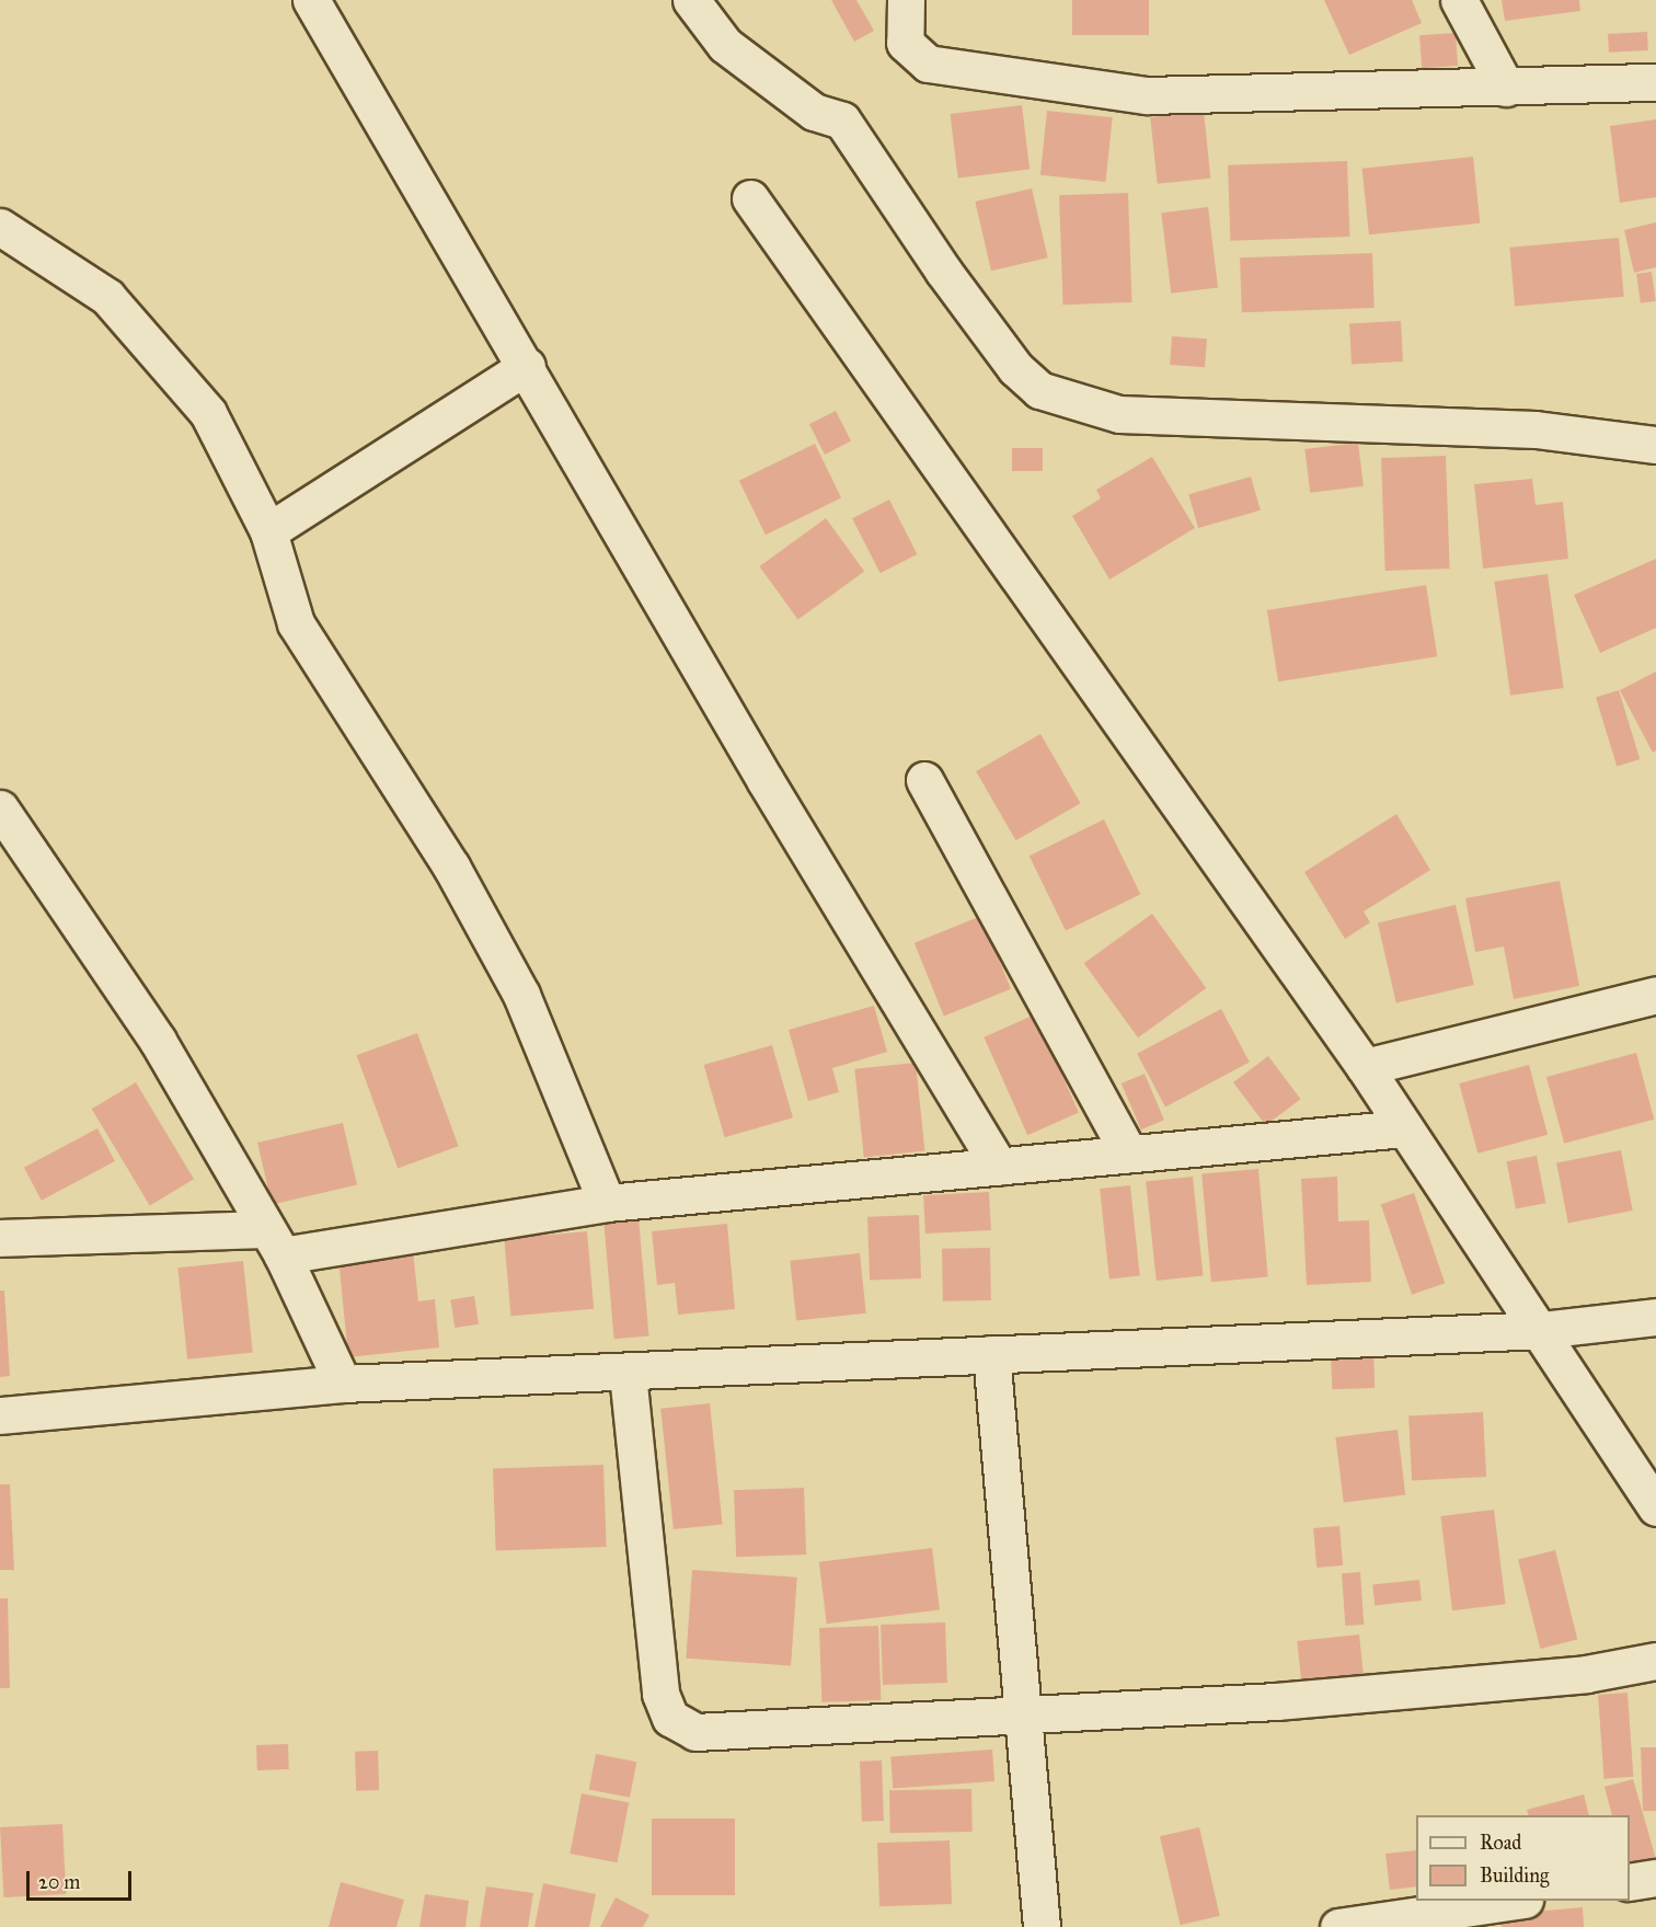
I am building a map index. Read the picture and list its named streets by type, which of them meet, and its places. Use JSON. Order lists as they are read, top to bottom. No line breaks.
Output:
{"legend":["Road","Building"],"scale_bar":"20 m"}
